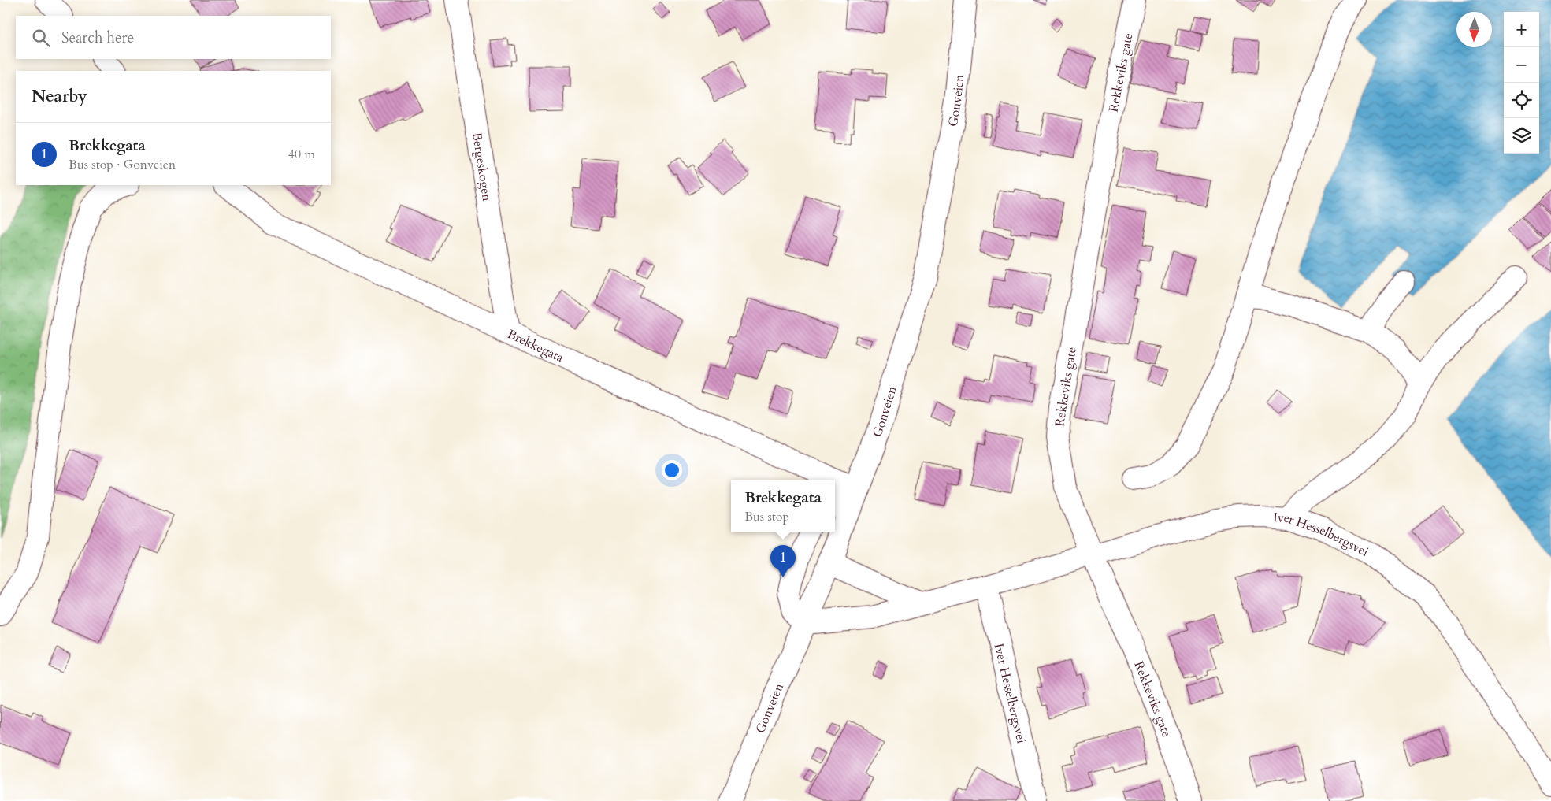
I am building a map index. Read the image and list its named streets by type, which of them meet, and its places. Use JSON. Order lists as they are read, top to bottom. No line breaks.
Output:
{"streets":{"street":["Rekkeviks gate","Gonveien","Bergeskogen","Brekkegata","Iver Hesselbergsvei"]},"crossings":[["Rekkeviks gate","Iver Hesselbergsvei"],["Gonveien","Brekkegata"],["Gonveien","Iver Hesselbergsvei"],["Bergeskogen","Brekkegata"]],"north":"bottom","page":{"map_buttons":["+","−"],"search":"Search here","heading":"Nearby","list":[{"mark":"1","name":"Brekkegata","note":"Bus stop · Gonveien","value":"40 m"}],"popup":["Brekkegata","Bus stop"],"pins":"1"}}
